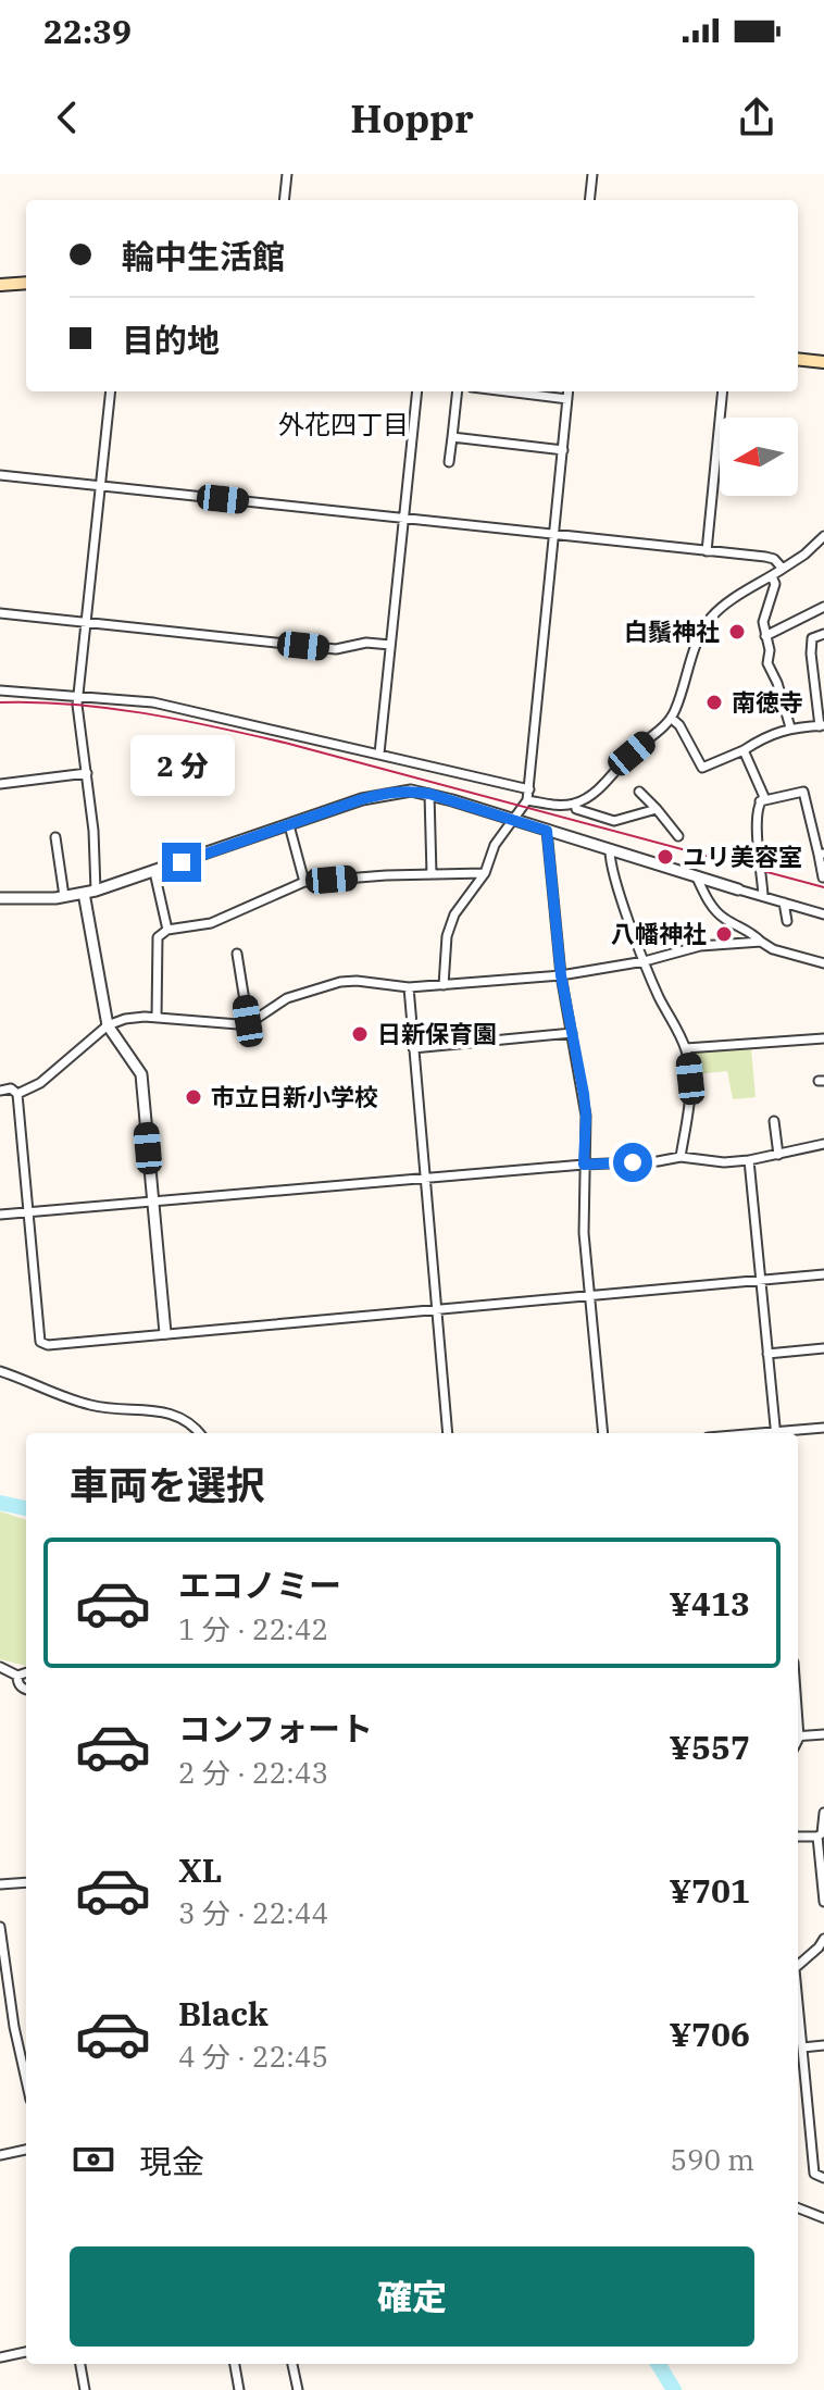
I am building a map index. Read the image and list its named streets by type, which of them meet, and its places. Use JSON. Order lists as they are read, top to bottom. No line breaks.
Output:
{"districts":["外花四丁目"],"places":["白鬚神社","南徳寺","ユリ美容室","八幡神社","日新保育園","市立日新小学校"],"north":"left","page":{"status":"22:39","header":"Hoppr","banner":["輪中生活館","目的地"],"bubble":"2 分","heading":"車両を選択","list":[{"name":"エコノミー","note":"1 分 · 22:42","value":"¥413"},{"name":"コンフォート","note":"2 分 · 22:43","value":"¥557"},{"name":"XL","note":"3 分 · 22:44","value":"¥701"},{"name":"Black","note":"4 分 · 22:45","value":"¥706"}],"pay":["現金","590 m"],"buttons":"確定"}}
